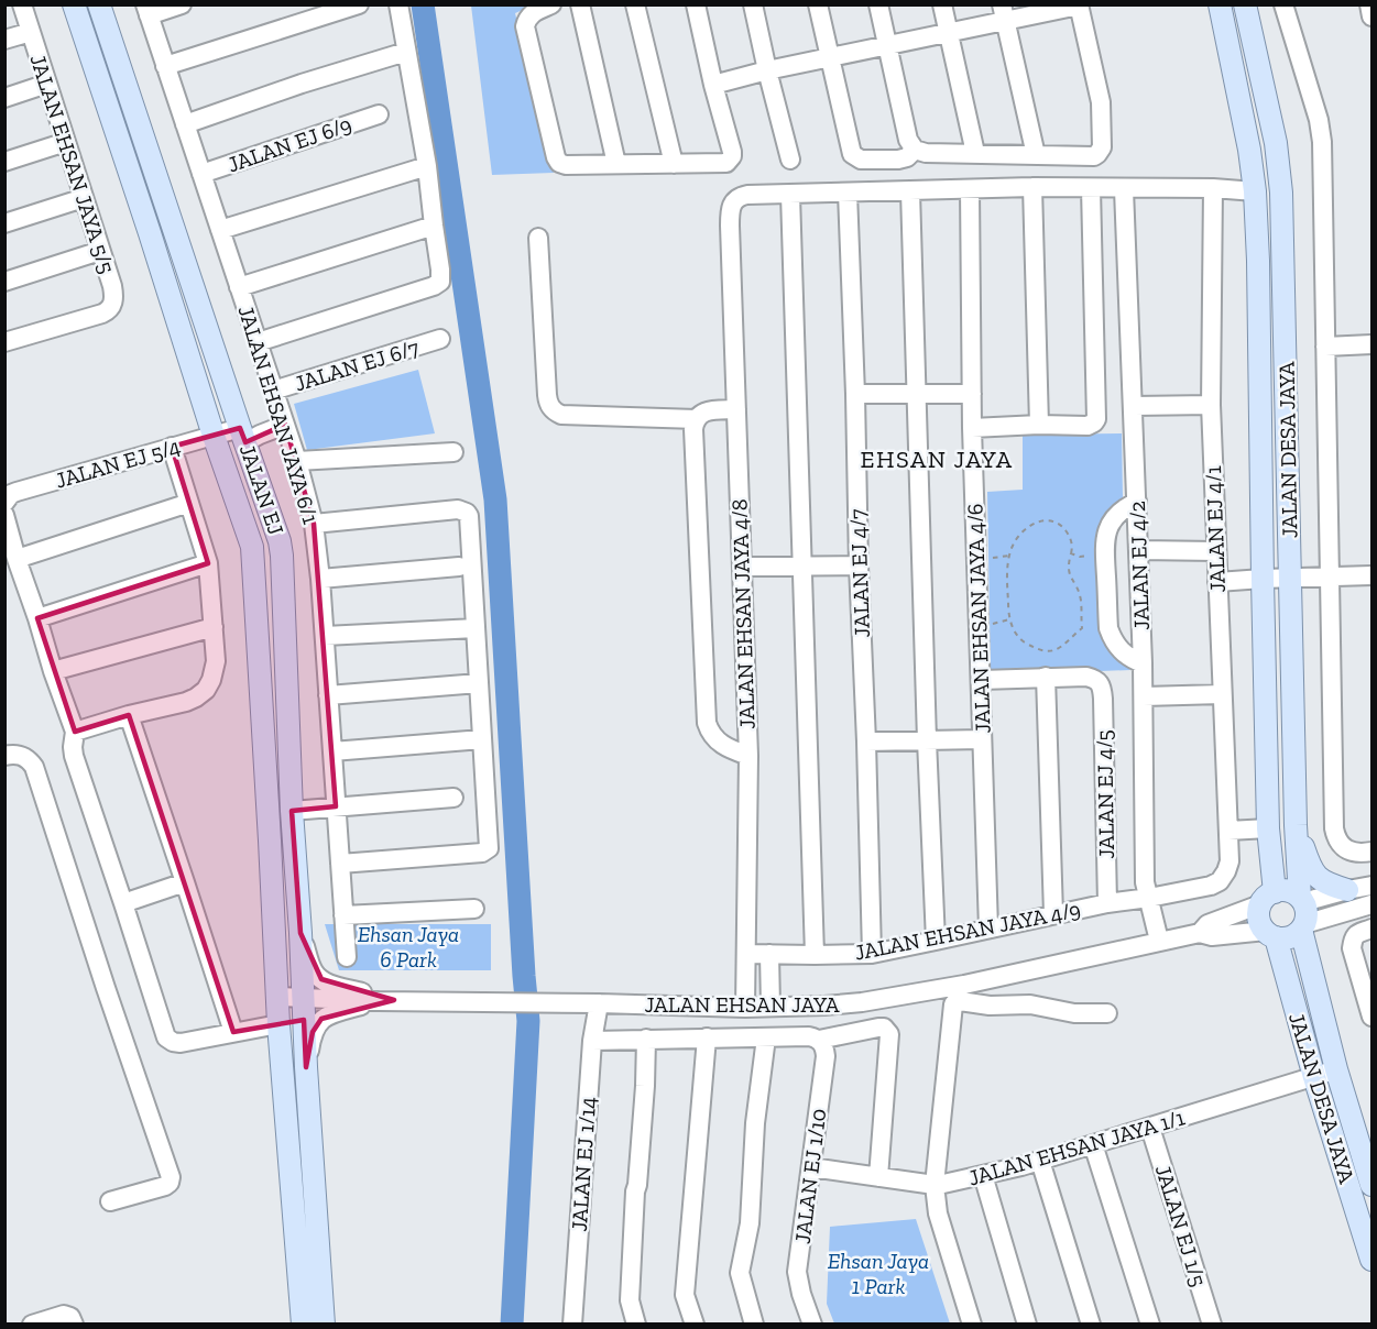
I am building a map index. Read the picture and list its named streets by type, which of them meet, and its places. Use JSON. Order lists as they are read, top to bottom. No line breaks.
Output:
{"streets":{"main road":["JALAN DESA JAYA","JALAN EJ"],"street":["JALAN EJ 6/9","JALAN EHSAN JAYA 5/5","JALAN EJ 6/7","JALAN EHSAN JAYA 6/1","JALAN EJ 5/4","JALAN EJ 4/1","JALAN EJ 4/2","JALAN EJ 4/7","JALAN EHSAN JAYA 4/8","JALAN EHSAN JAYA 4/6","JALAN EJ 4/5","JALAN EHSAN JAYA 4/9","JALAN EHSAN JAYA","JALAN EHSAN JAYA 1/1","JALAN EJ 1/14","JALAN EJ 1/10","JALAN EJ 1/5"]},"crossings":[["JALAN EJ 6/9","JALAN EHSAN JAYA 6/1"],["JALAN EJ 6/7","JALAN EHSAN JAYA 6/1"],["JALAN EHSAN JAYA 6/1","JALAN EJ 5/4"],["JALAN DESA JAYA","JALAN EHSAN JAYA"],["JALAN DESA JAYA","JALAN EHSAN JAYA 1/1"],["JALAN EJ 5/4","JALAN EJ"],["JALAN EJ","JALAN EHSAN JAYA"],["JALAN EJ 4/1","JALAN EHSAN JAYA 4/9"],["JALAN EJ 4/2","JALAN EHSAN JAYA 4/9"],["JALAN EJ 4/2","JALAN EHSAN JAYA"],["JALAN EJ 4/7","JALAN EHSAN JAYA 4/9"],["JALAN EHSAN JAYA 4/8","JALAN EHSAN JAYA 4/9"],["JALAN EHSAN JAYA 4/8","JALAN EHSAN JAYA"],["JALAN EHSAN JAYA 4/6","JALAN EHSAN JAYA 4/9"],["JALAN EJ 4/5","JALAN EHSAN JAYA 4/9"],["JALAN EHSAN JAYA","JALAN EJ 1/14"],["JALAN EHSAN JAYA 1/1","JALAN EJ 1/10"],["JALAN EHSAN JAYA 1/1","JALAN EJ 1/5"]],"districts":["EHSAN JAYA"],"parks":["Ehsan Jaya 6 Park","Ehsan Jaya 1 Park"]}
